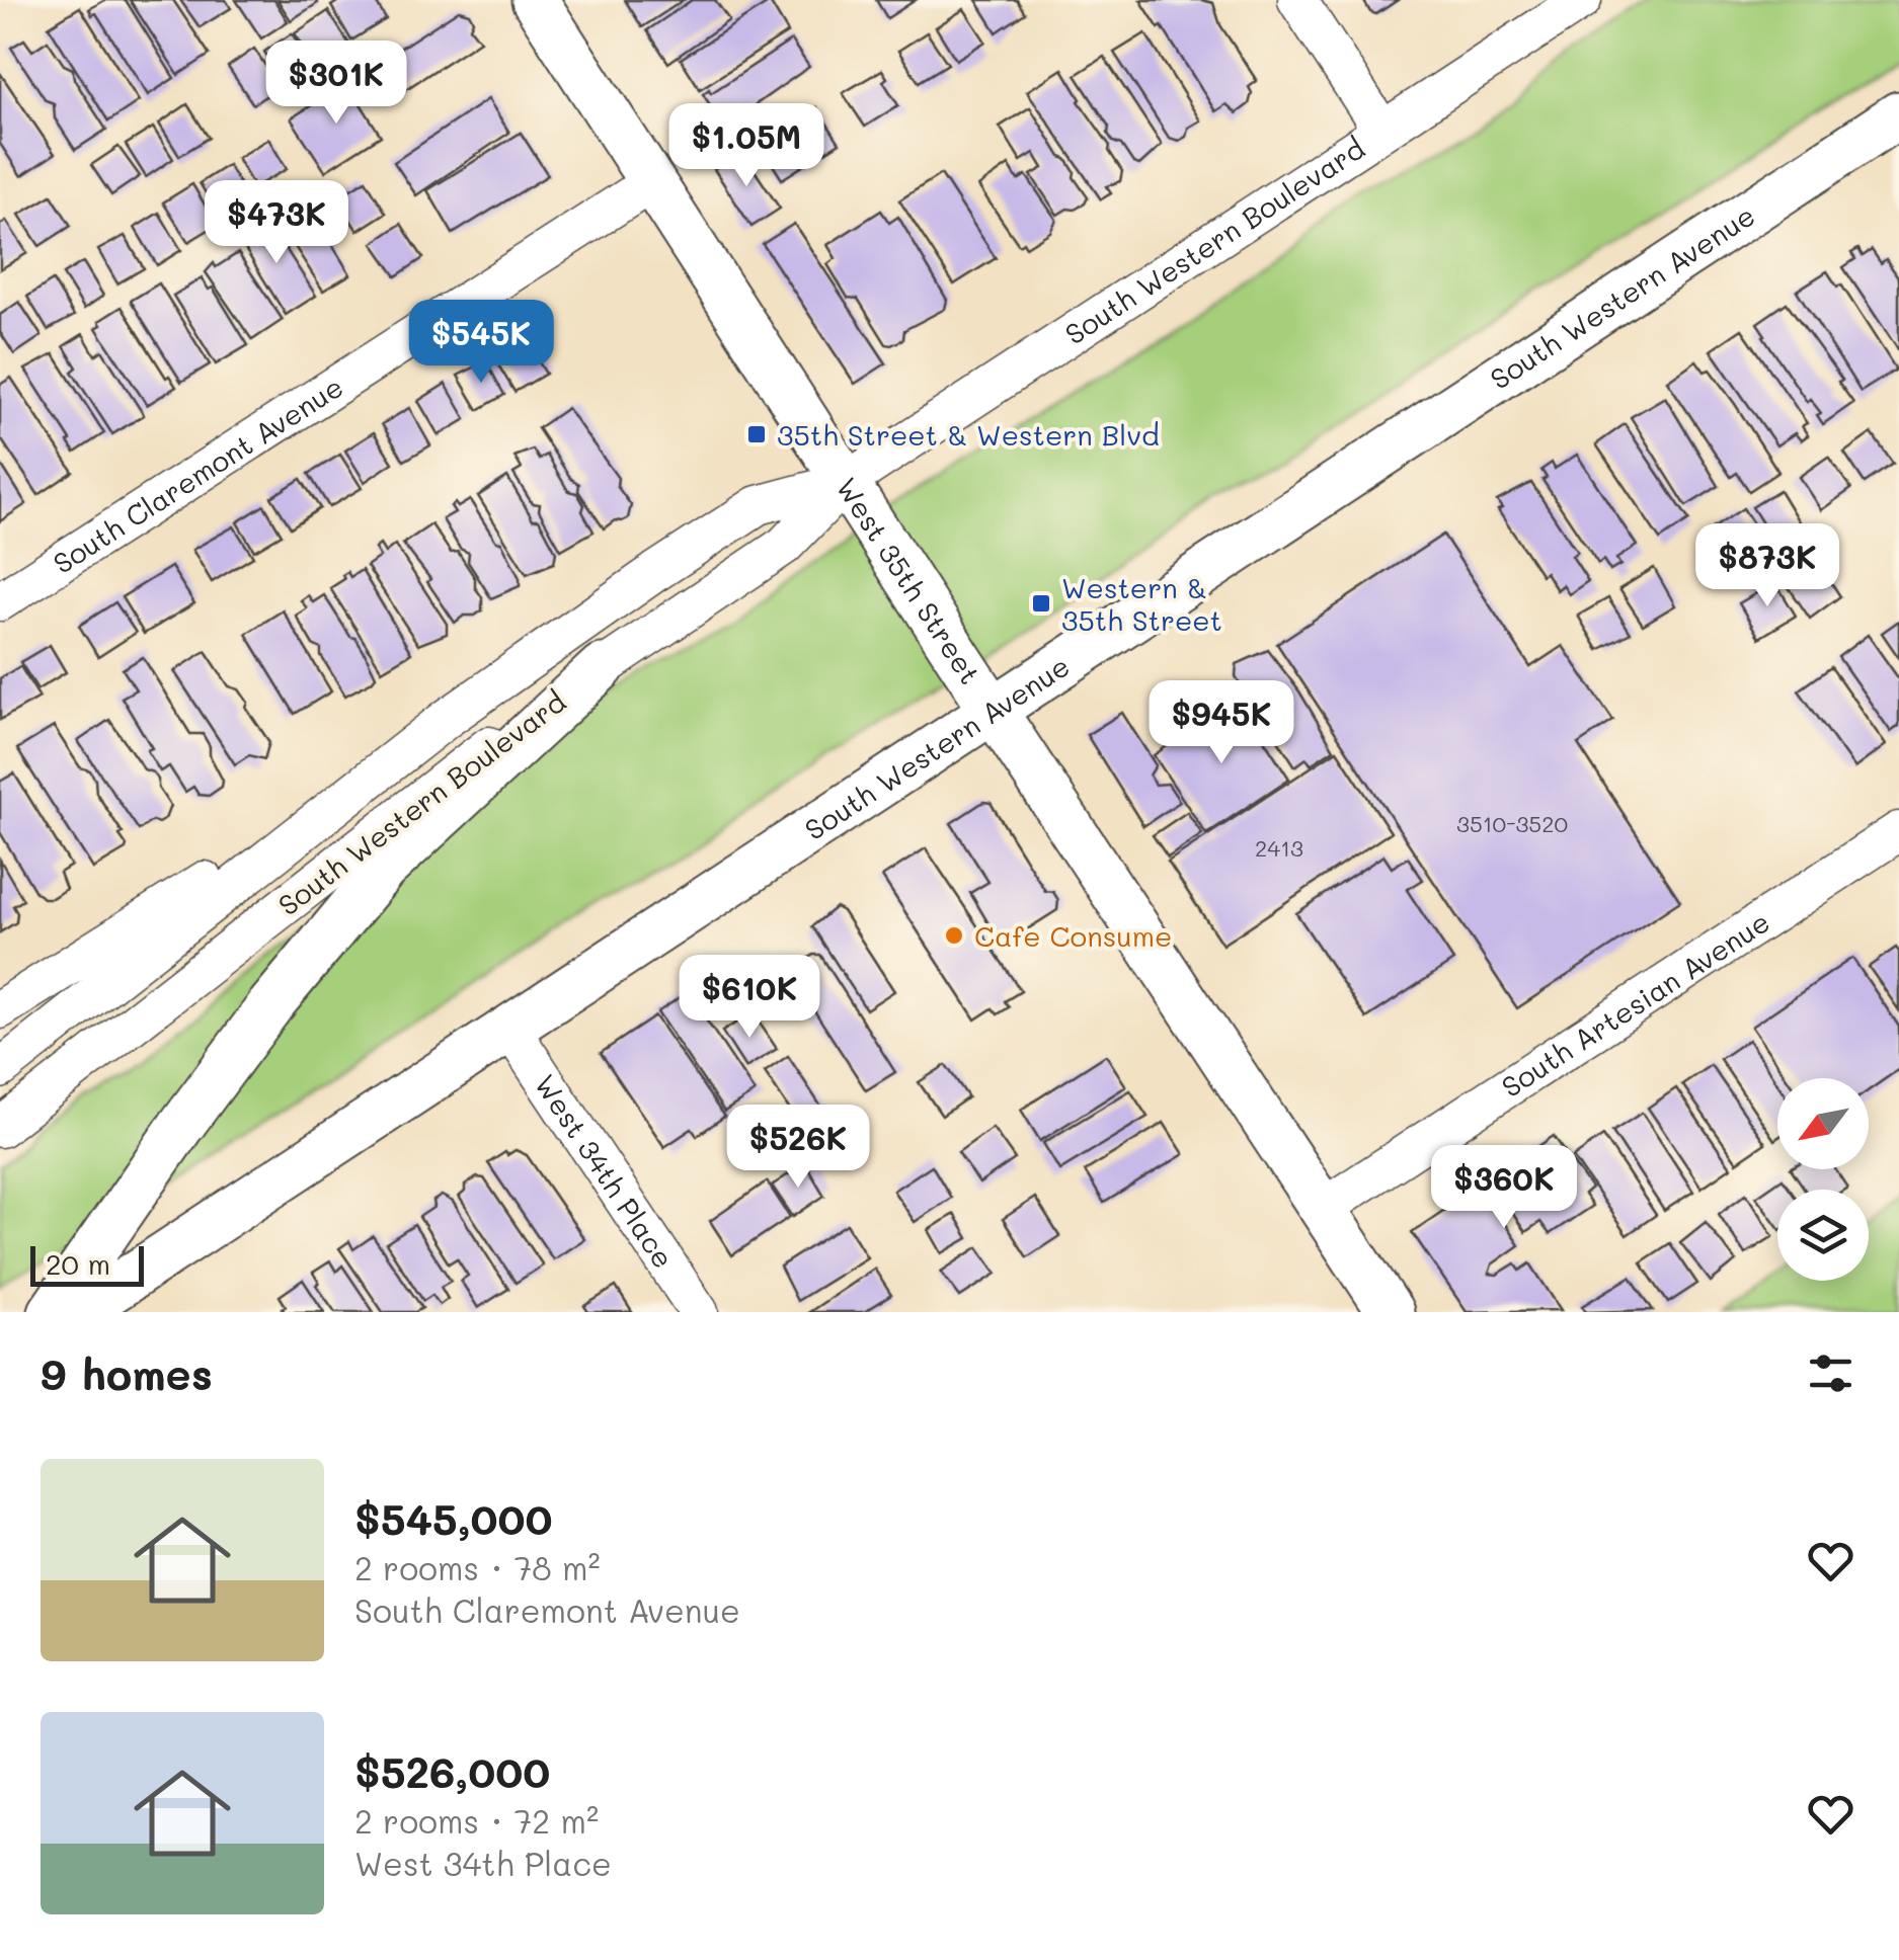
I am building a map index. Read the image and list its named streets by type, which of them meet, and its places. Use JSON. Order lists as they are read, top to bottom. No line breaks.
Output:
{"streets":{"main road":["South Western Avenue","West 35th Street"],"street":["South Western Boulevard","South Claremont Avenue","South Artesian Avenue","West 34th Place"]},"crossings":[["South Western Boulevard","West 35th Street"],["South Western Avenue","West 35th Street"],["South Western Avenue","West 34th Place"],["South Claremont Avenue","West 35th Street"],["West 35th Street","South Artesian Avenue"]],"places":{"transit":["35th Street & Western Blvd","Western & 35th Street"],"other":["Cafe Consume"]},"house_numbers":["3510-3520","2413"],"scale_bar":"20 m","north":"bottom left","page":{"price":["$301K","$1.05M","$473K","$545K","$873K","$945K","$610K","$526K","$360K"],"scale":"20 m","heading":"9 homes","list":[{"name":"$545,000","note":"2 rooms · 78 m² · South Claremont Avenue"},{"name":"$526,000","note":"2 rooms · 72 m² · West 34th Place"}]}}
